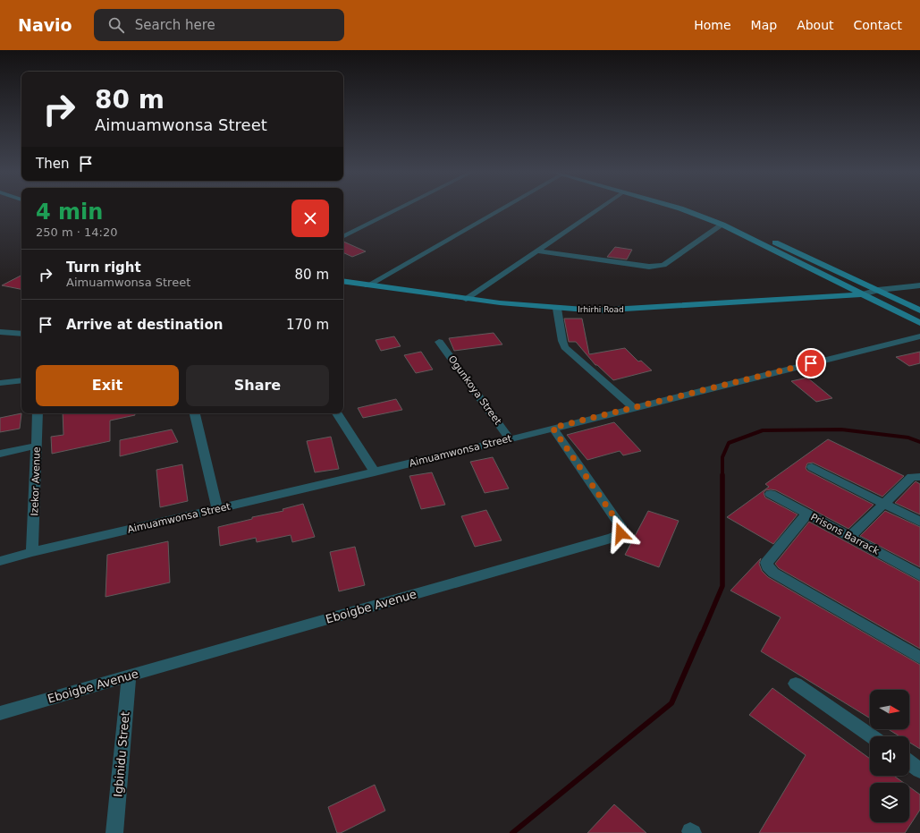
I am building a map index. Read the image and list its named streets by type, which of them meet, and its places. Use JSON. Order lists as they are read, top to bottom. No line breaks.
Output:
{"streets":{"main road":["Irhirhi Road"],"street":["Ogunkoya Street","Aimuamwonsa Street","Izekor Avenue","Prisons Barrack","Eboigbe Avenue","Igbinidu Street"]},"crossings":[["Ogunkoya Street","Aimuamwonsa Street"],["Aimuamwonsa Street","Izekor Avenue"],["Aimuamwonsa Street","Eboigbe Avenue"],["Eboigbe Avenue","Igbinidu Street"]],"north":"right","page":{"header":"Navio","search":"Search here","nav":["Home","Map","About","Contact"],"turn":["80 m","Aimuamwonsa Street"],"then":"Then","heading":["4 min","250 m · 14:20"],"list":[{"name":"Turn right","note":"Aimuamwonsa Street","value":"80 m"},{"name":"Arrive at destination","value":"170 m"}],"buttons":["Exit","Share"]}}
